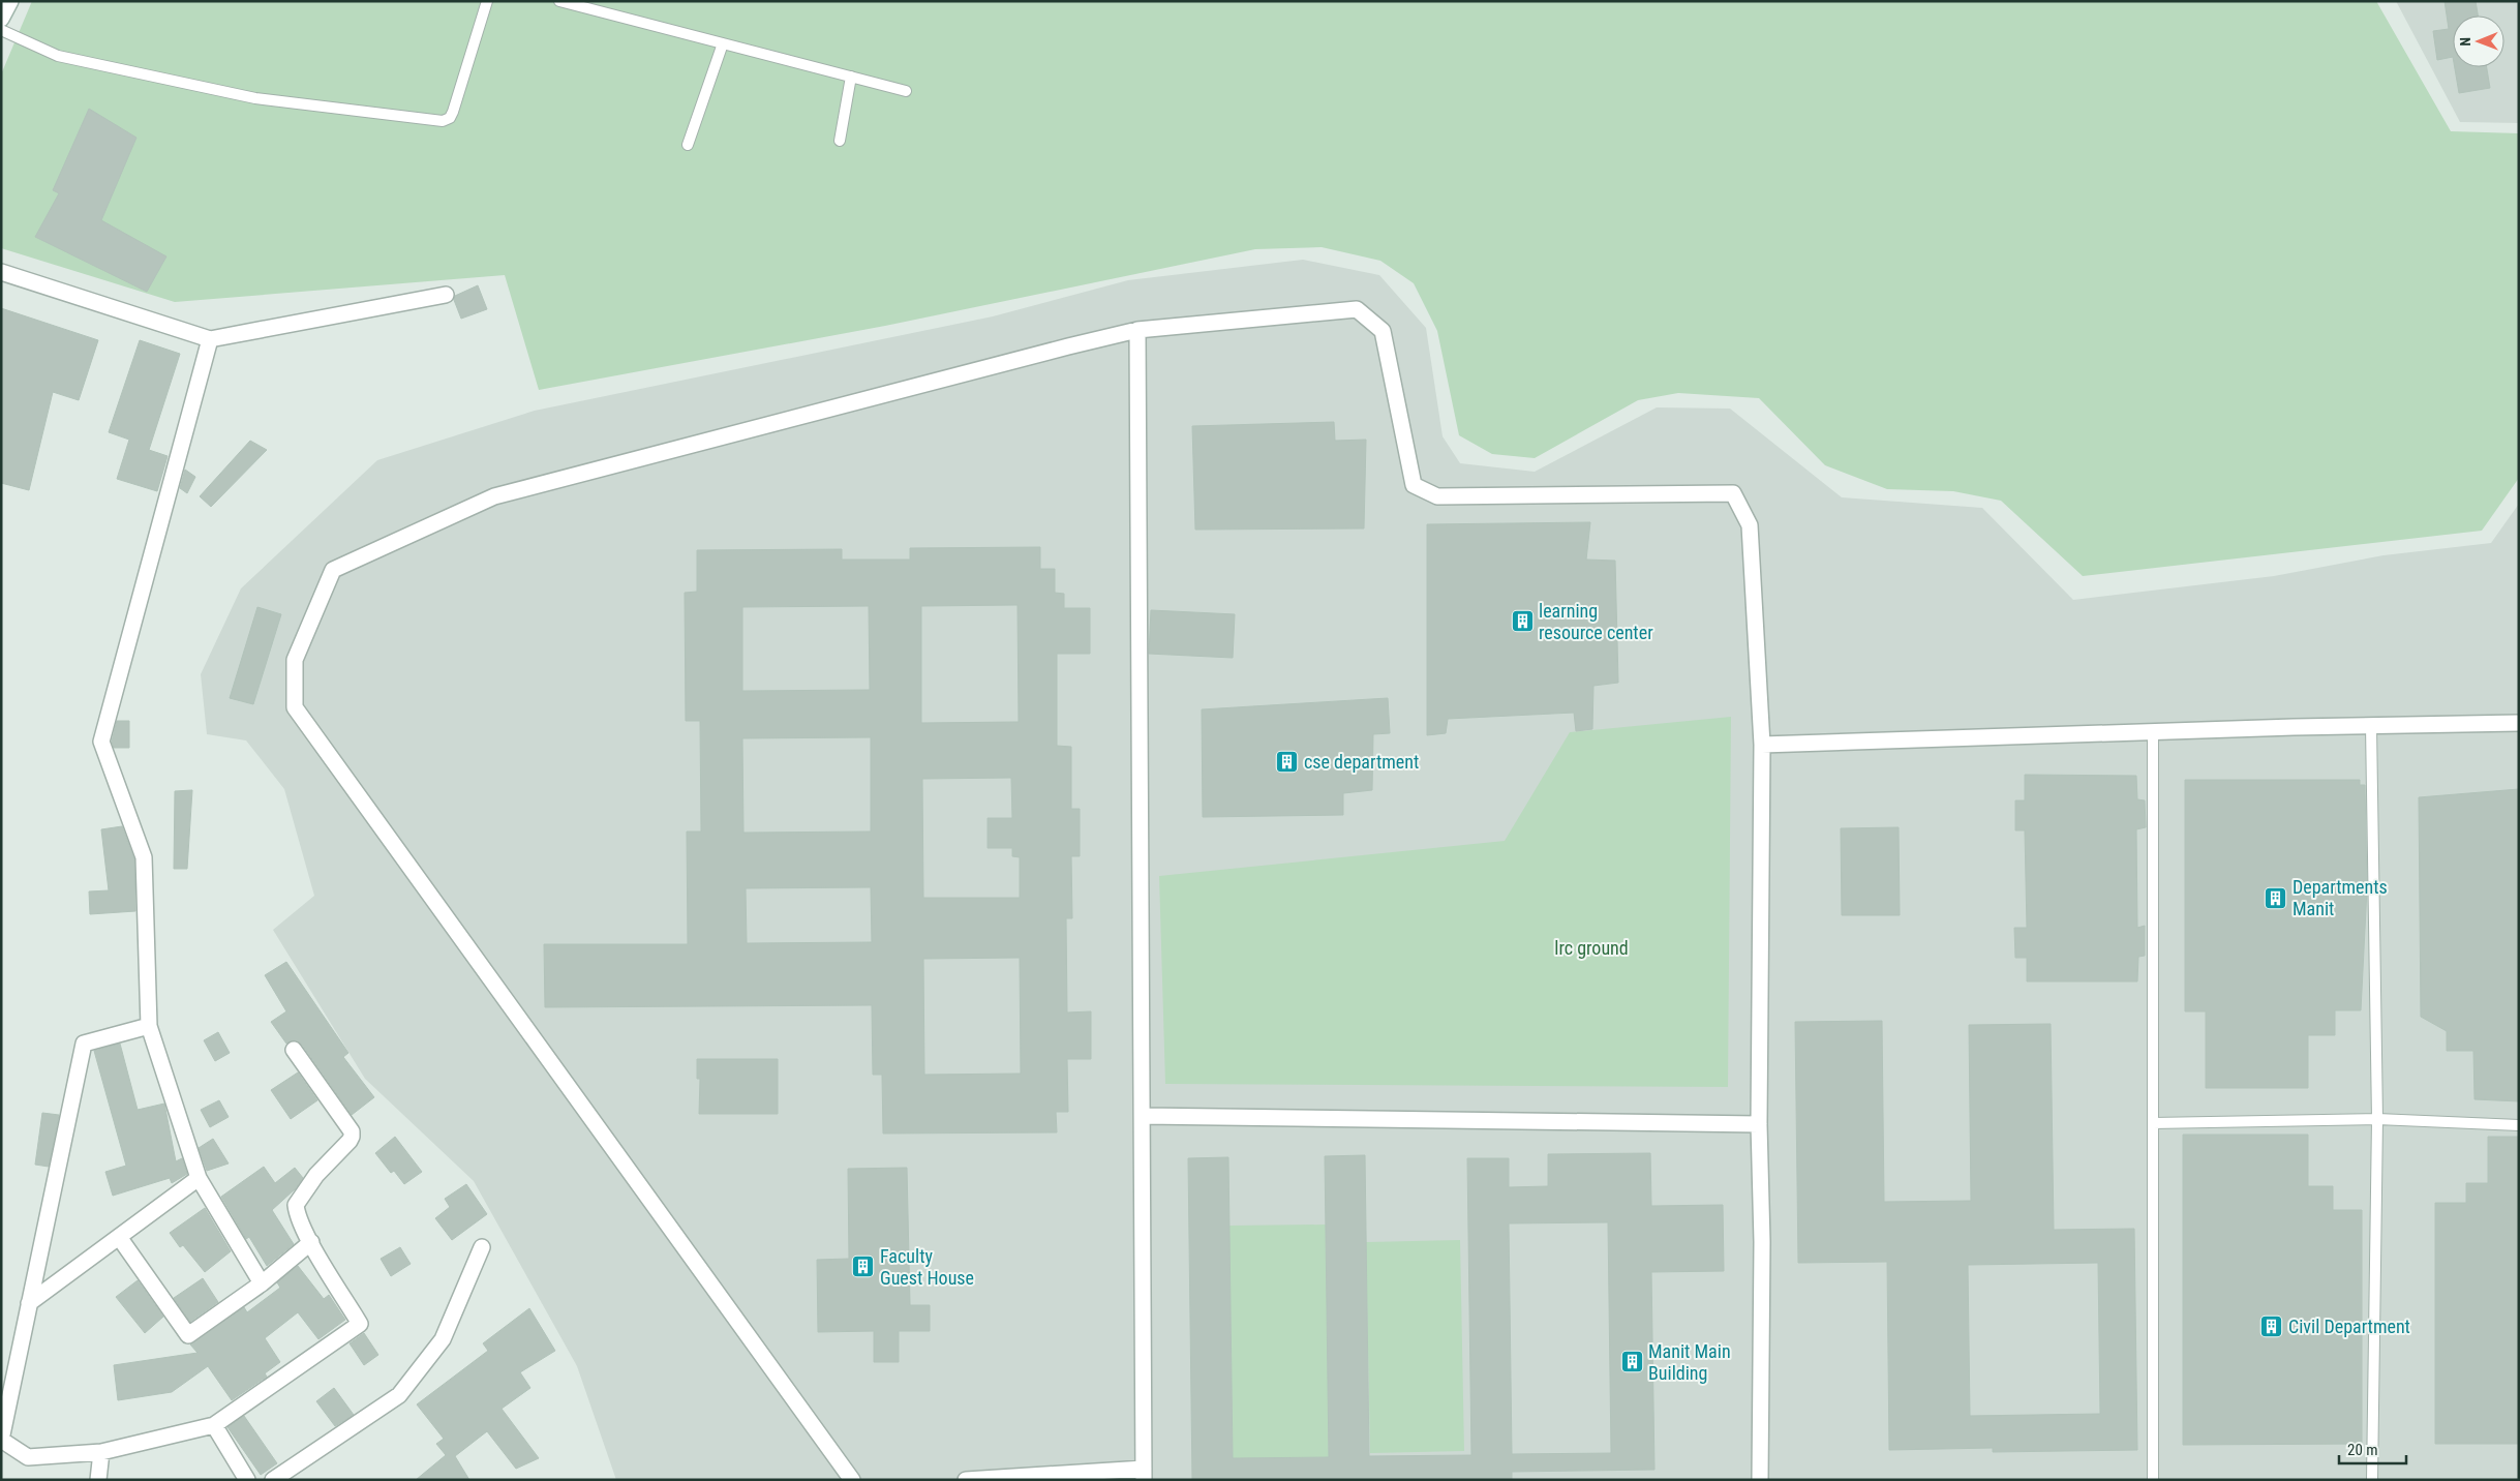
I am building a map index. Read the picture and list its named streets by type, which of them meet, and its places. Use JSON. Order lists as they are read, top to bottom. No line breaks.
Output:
{"parks":["lrc ground"],"places":{"building":["learning resource center","cse department","Departments Manit","Faculty Guest House","Civil Department","Manit Main Building"]},"scale_bar":"20 m","north":"left"}
